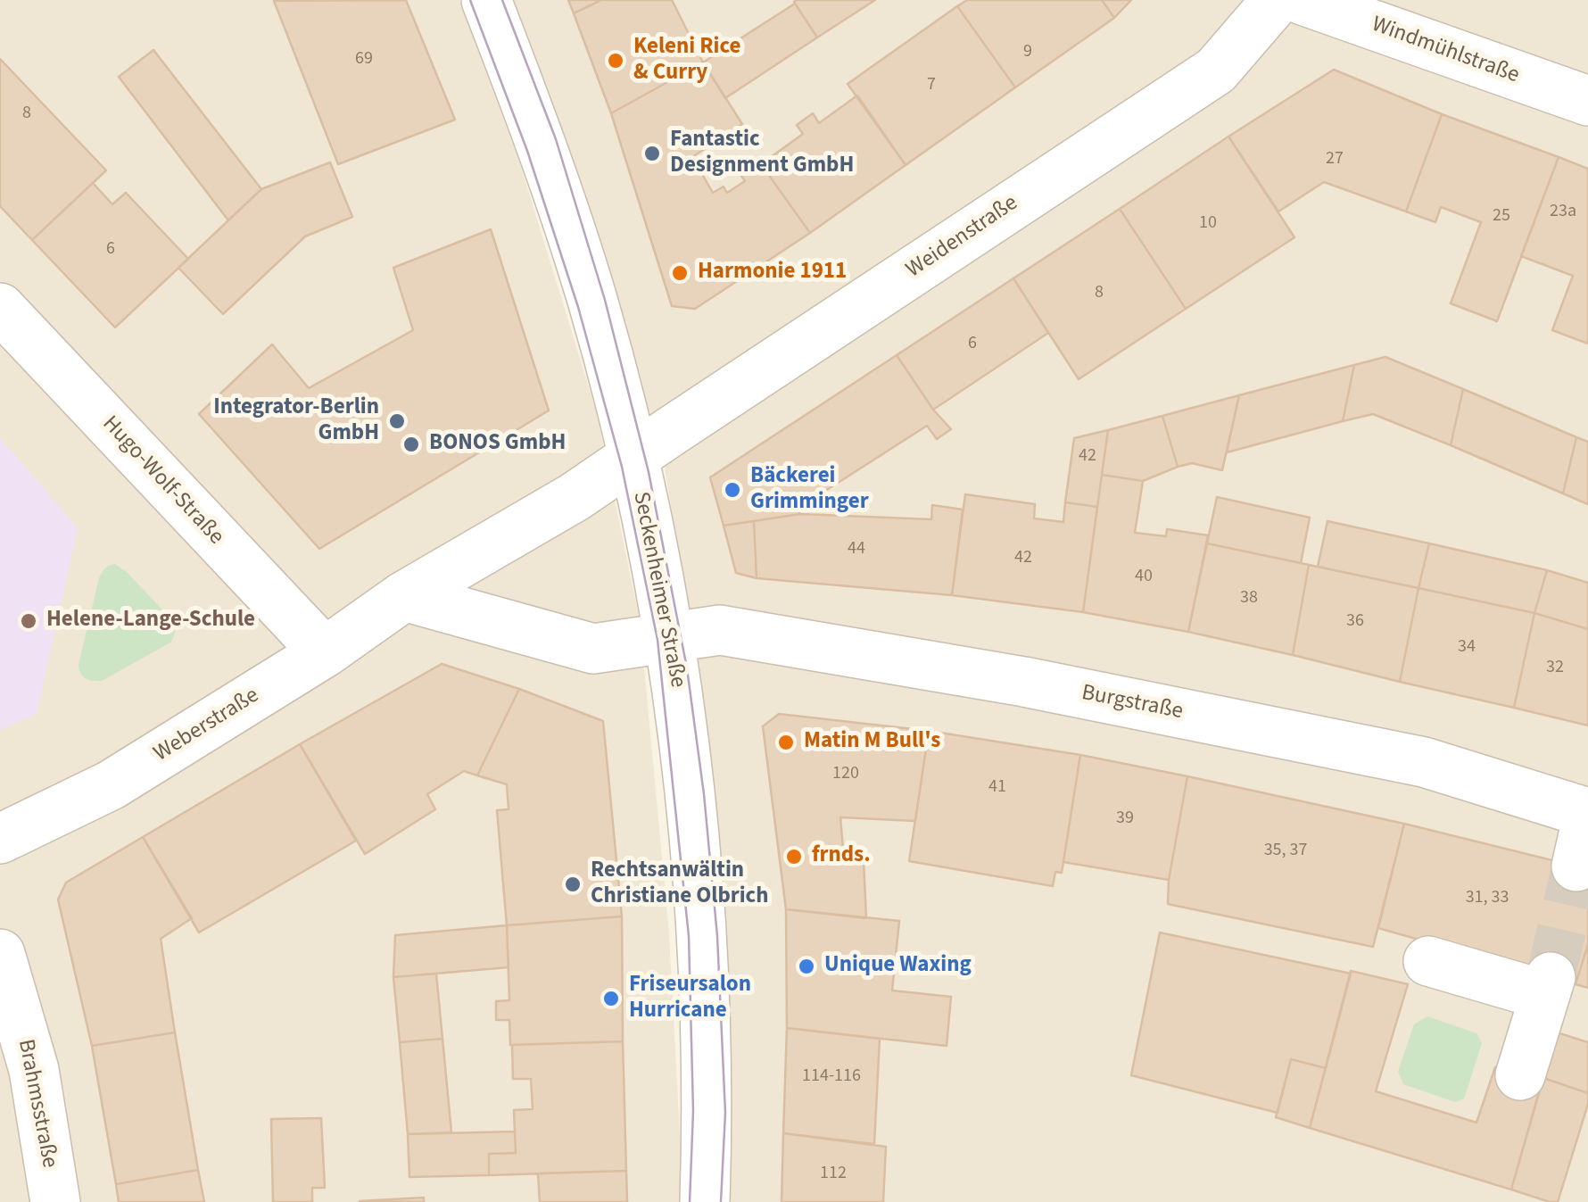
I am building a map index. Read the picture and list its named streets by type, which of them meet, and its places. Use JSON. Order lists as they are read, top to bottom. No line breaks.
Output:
{"streets":{"street":["Windmühlstraße","Weidenstraße","Hugo-Wolf-Straße","Seckenheimer Straße","Burgstraße","Weberstraße","Brahmsstraße"]},"crossings":[["Weidenstraße","Seckenheimer Straße"],["Weidenstraße","Weberstraße"],["Hugo-Wolf-Straße","Weberstraße"],["Seckenheimer Straße","Burgstraße"],["Seckenheimer Straße","Weberstraße"]],"places":["Keleni Rice & Curry","Fantastic Designment GmbH","Harmonie 1911","Integrator-Berlin GmbH","BONOS GmbH","Bäckerei Grimminger","Helene-Lange-Schule","Matin M Bull's","frnds.","Rechtsanwältin Christiane Olbrich","Unique Waxing","Friseursalon Hurricane"],"house_numbers":["9","69","7","8","27","23a","25","10","6","8","6","42","44","42","40","38","36","34","32","120","41","39","35, 37","31, 33","114-116","112"]}
